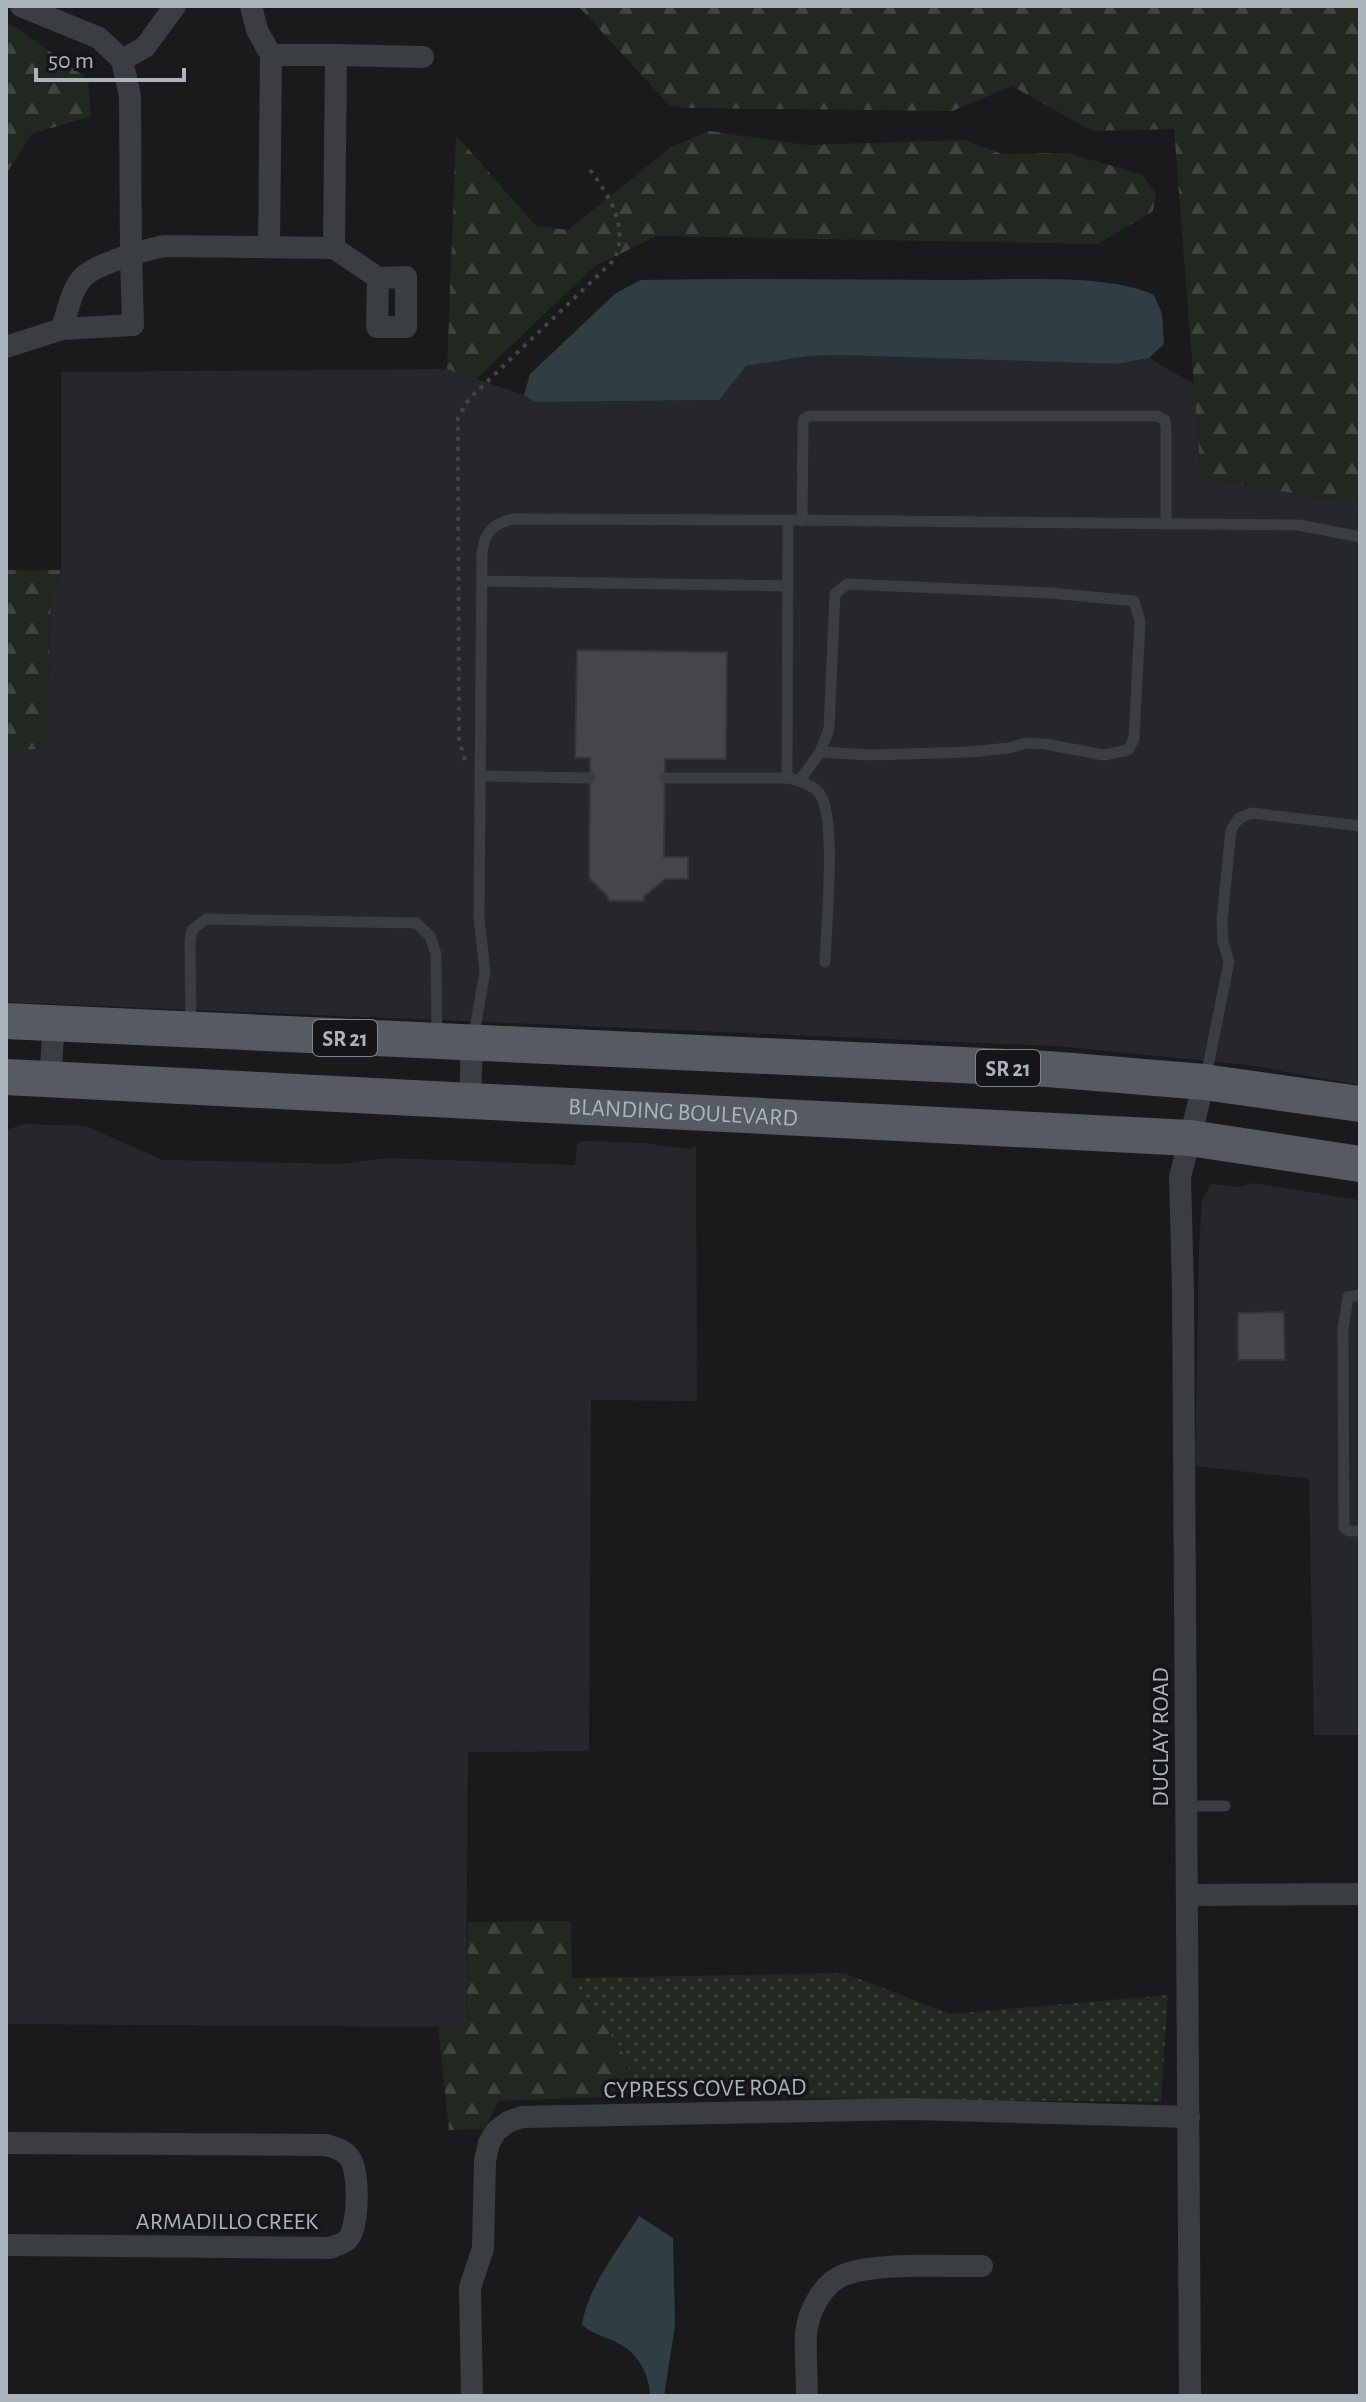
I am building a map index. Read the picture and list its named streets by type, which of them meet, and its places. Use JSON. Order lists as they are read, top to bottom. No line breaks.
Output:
{"streets":{"main road":["SR 21","BLANDING BOULEVARD"],"street":["DUCLAY ROAD","CYPRESS COVE ROAD","ARMADILLO CREEK"]},"crossings":[["SR 21","DUCLAY ROAD"],["BLANDING BOULEVARD","DUCLAY ROAD"],["DUCLAY ROAD","CYPRESS COVE ROAD"]],"scale_bar":"50 m"}
